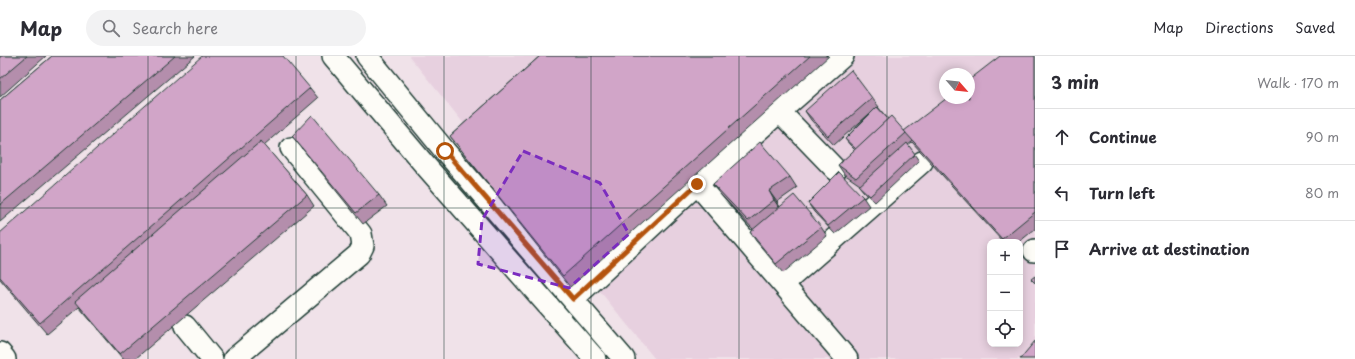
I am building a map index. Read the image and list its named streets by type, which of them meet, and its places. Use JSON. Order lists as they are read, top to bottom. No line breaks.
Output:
{"north":"bottom right","page":{"header":"Map","search":"Search here","nav":["Map","Directions","Saved"],"heading":["3 min","Walk · 170 m"],"list":[["Continue","90 m"],["Turn left","80 m"],"Arrive at destination"],"map_buttons":["+","−"]}}
